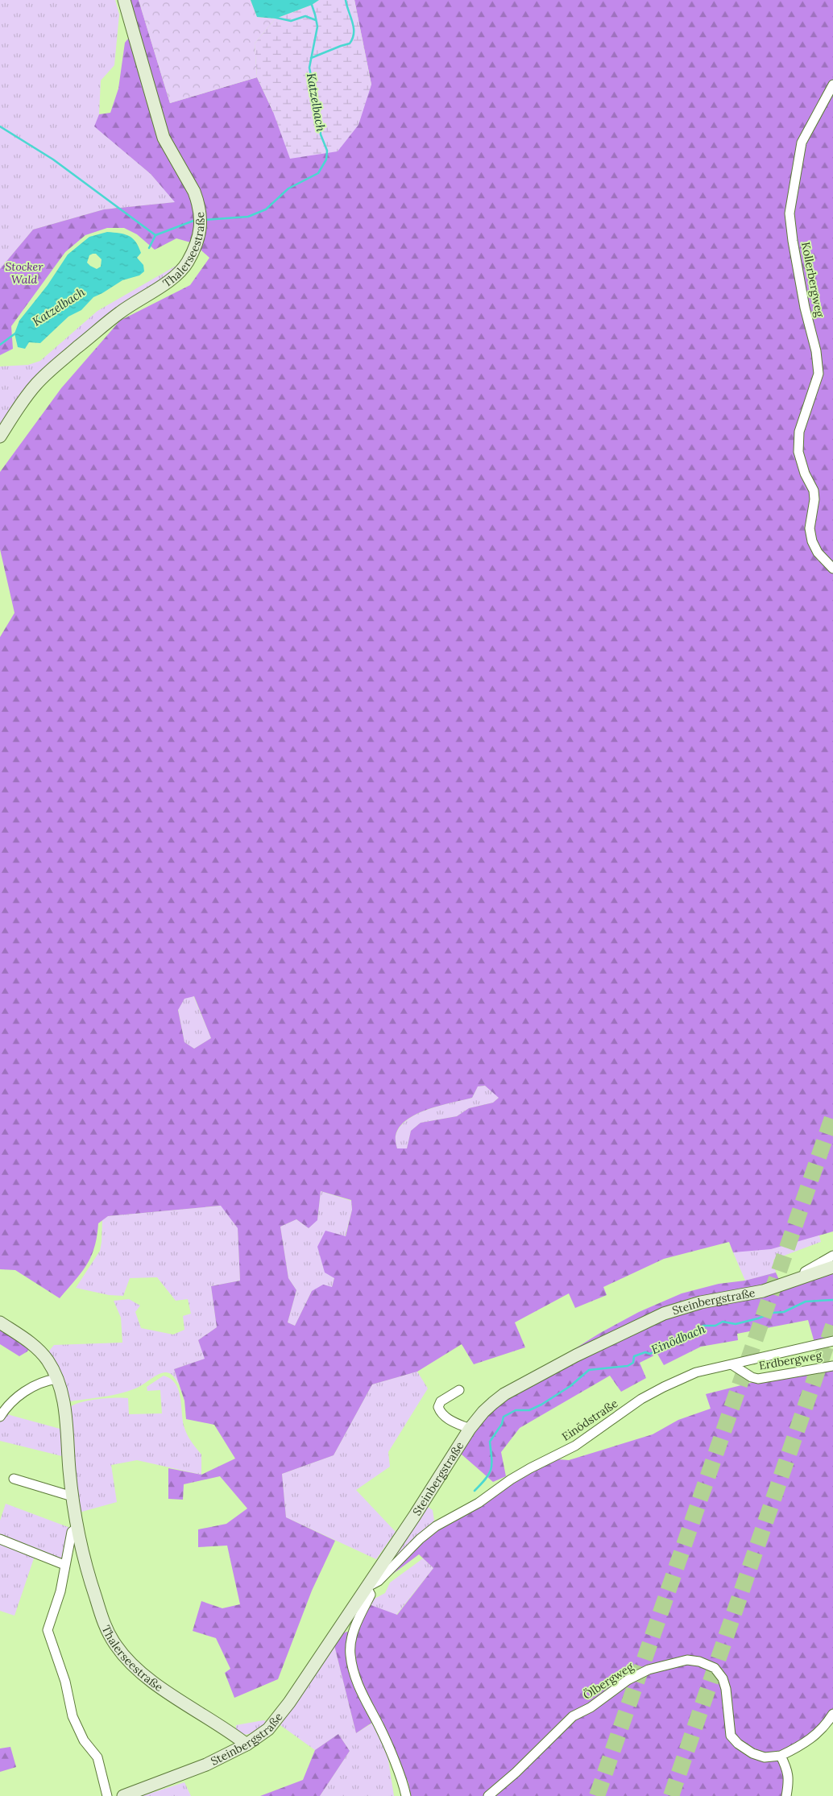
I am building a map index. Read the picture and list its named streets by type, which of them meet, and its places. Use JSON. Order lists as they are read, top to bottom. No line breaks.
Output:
{"streets":{"main road":["Thalerseestraße","Steinbergstraße"],"street":["Kollerbergweg","Erdbergweg","Einödstraße","Ölbergweg"]},"crossings":[["Thalerseestraße","Steinbergstraße"],["Steinbergstraße","Einödstraße"],["Erdbergweg","Einödstraße"]],"water":["Katzelbach","Einödbach"],"parks":["Stocker Wald"]}
